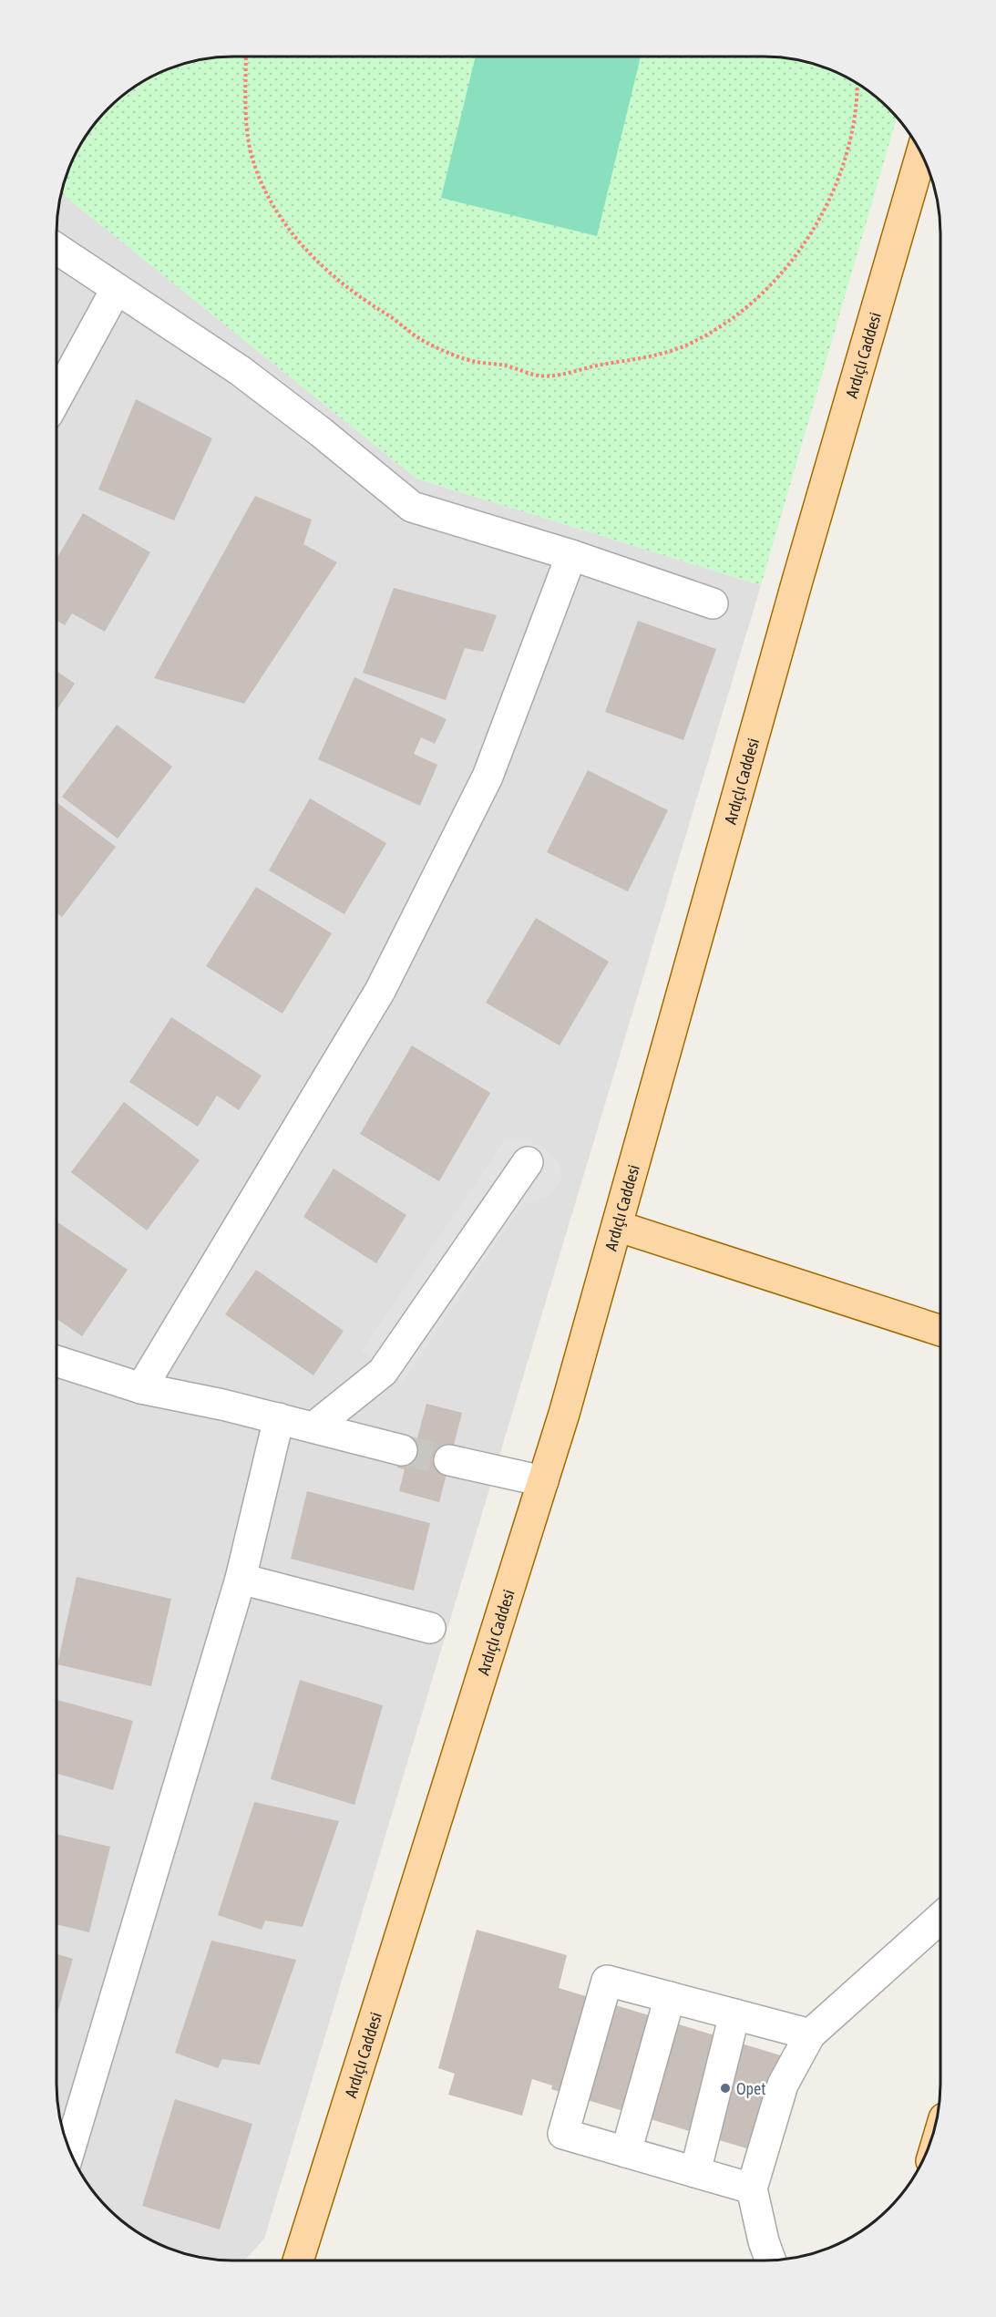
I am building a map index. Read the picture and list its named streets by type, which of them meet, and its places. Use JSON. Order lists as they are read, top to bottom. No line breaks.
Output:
{"streets":{"main road":["Ardıçlı Caddesi"]},"places":["Opet"]}
